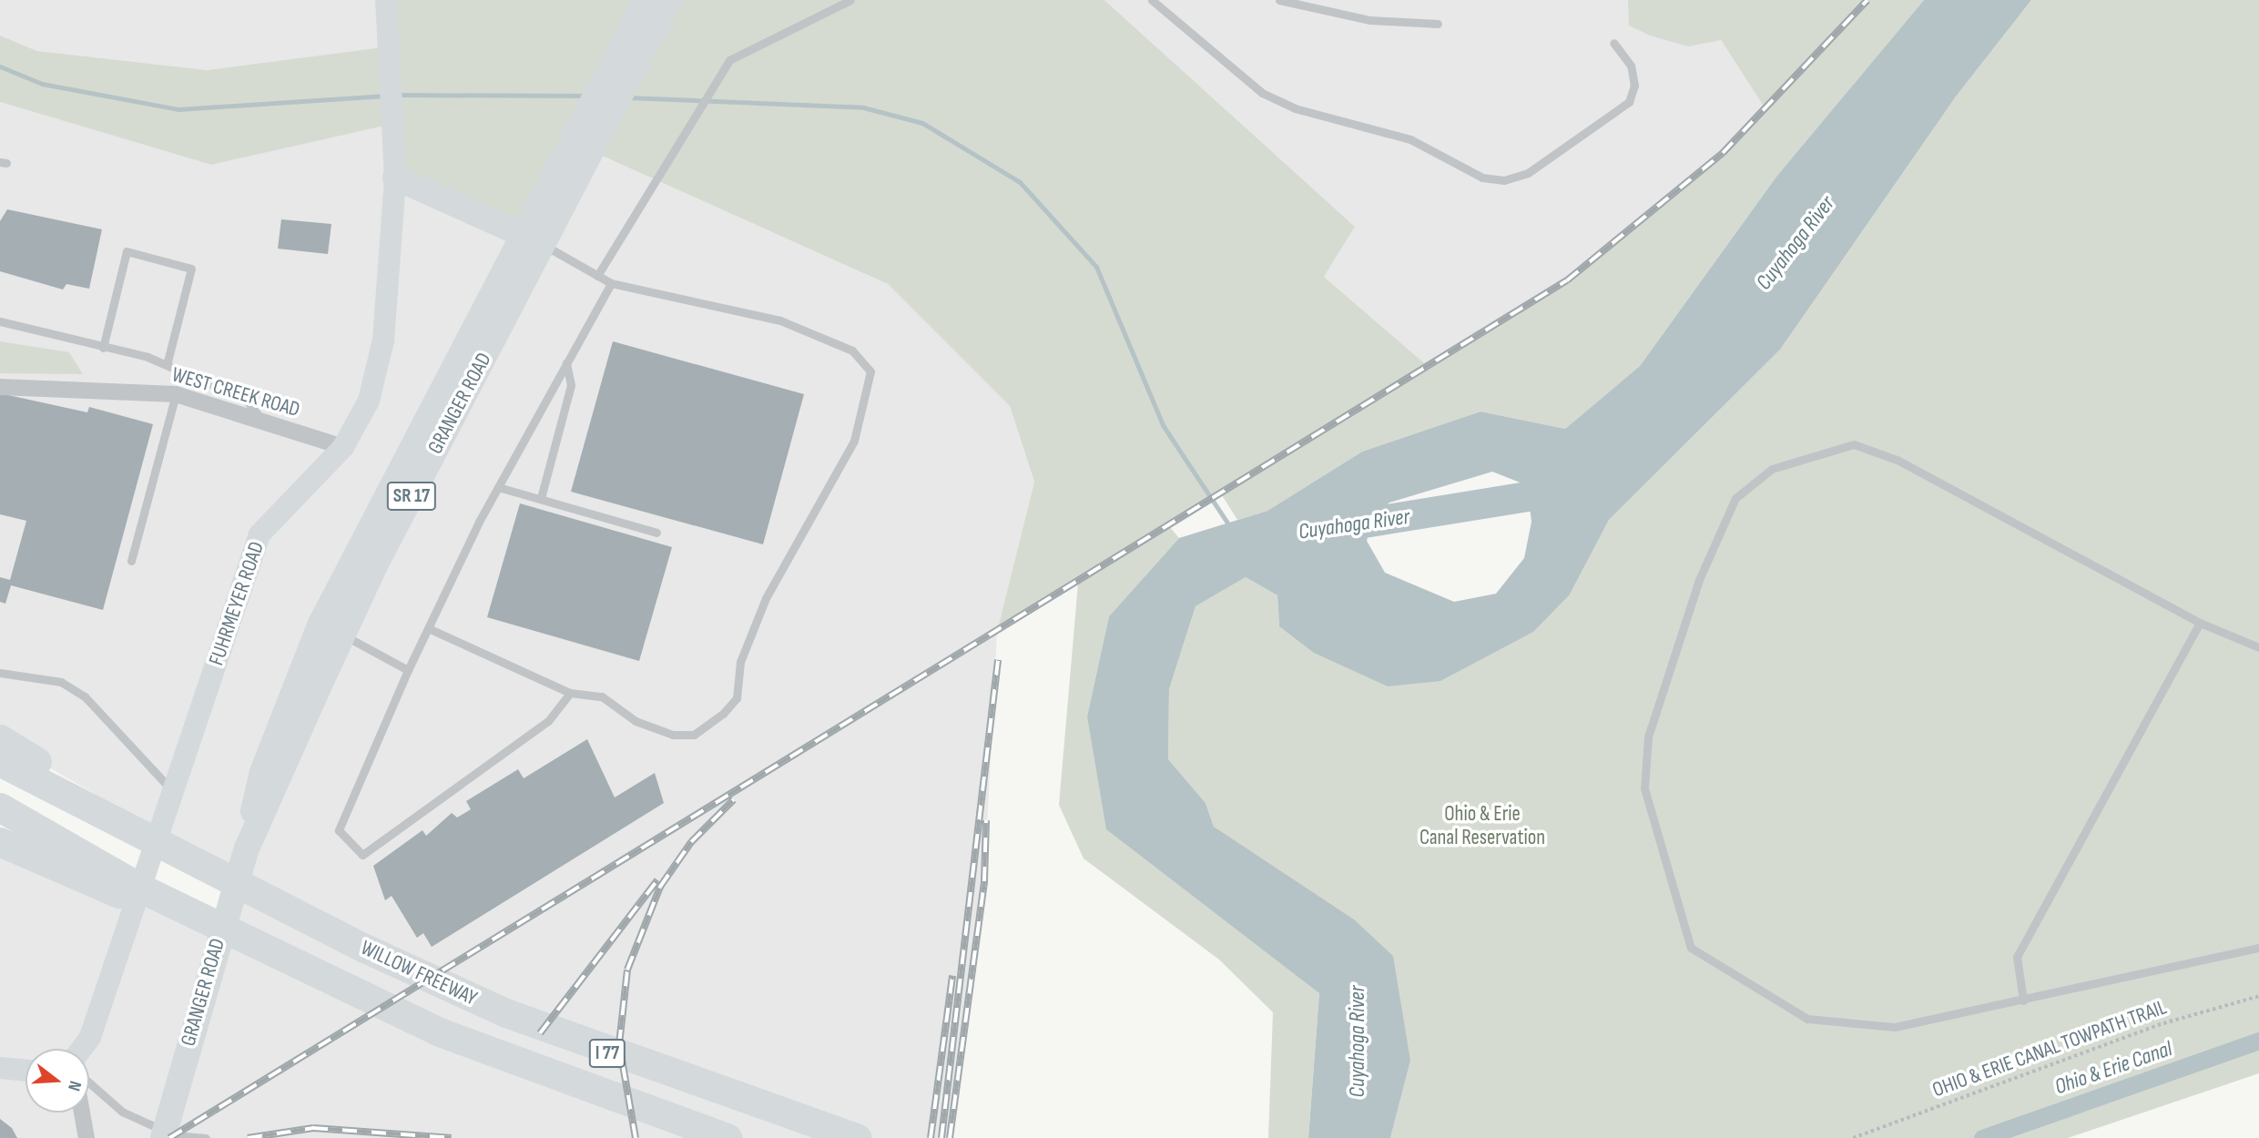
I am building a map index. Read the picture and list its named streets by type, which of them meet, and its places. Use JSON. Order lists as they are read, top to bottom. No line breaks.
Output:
{"streets":{"highway":["WILLOW FREEWAY","I 77"],"main road":["GRANGER ROAD","SR 17"],"street":["WEST CREEK ROAD","FUHRMEYER ROAD"],"path":["OHIO & ERIE CANAL TOWPATH TRAIL"]},"crossings":[["WEST CREEK ROAD","FUHRMEYER ROAD"]],"water":["Cuyahoga River","Ohio & Erie Canal"],"parks":["Ohio & Erie Canal Reservation"],"north":"right"}
